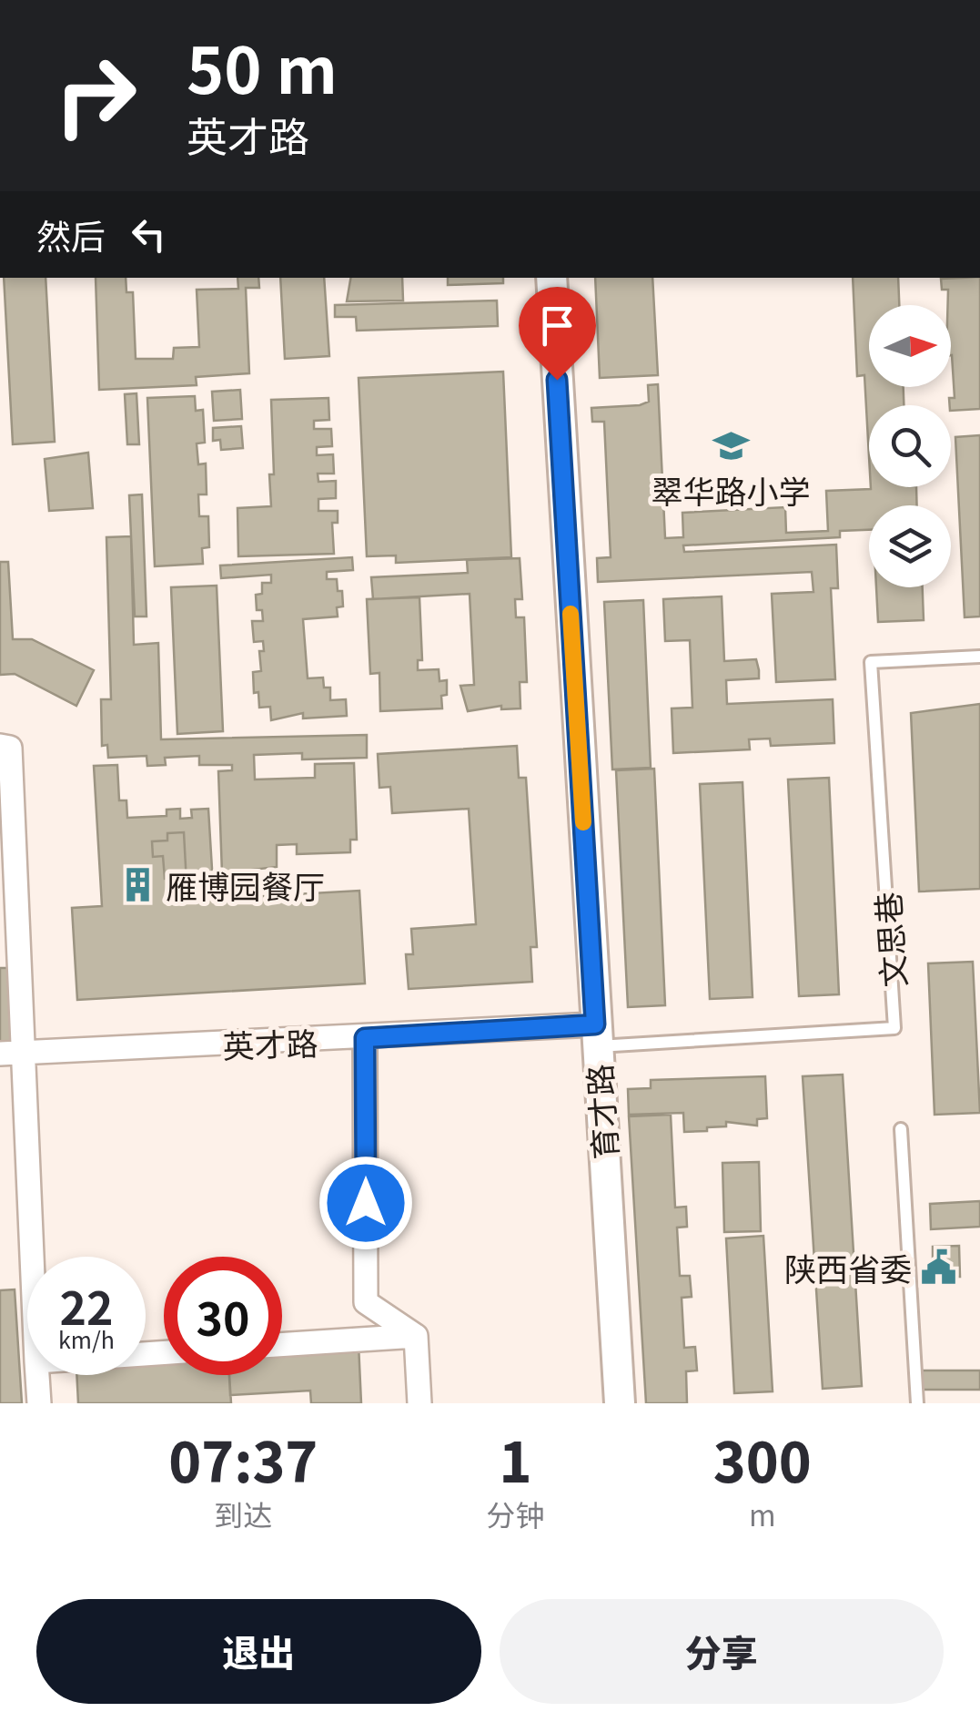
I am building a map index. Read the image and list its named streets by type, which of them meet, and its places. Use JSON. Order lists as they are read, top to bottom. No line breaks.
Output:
{"streets":{"street":["英才路","育才路"],"lane":["文思巷"]},"crossings":[["文思巷","英才路"],["文思巷","育才路"],["英才路","育才路"]],"places":{"school or university":["翠华路小学"],"building":["雁博园餐厅"],"public building":["陕西省委"]},"north":"right","page":{"turn":["50 m","英才路"],"then":"然后","speed":"22 km/h","limit":"30","eta":["07:37","到达","1","分钟","300","m"],"buttons":["退出","分享"]}}
